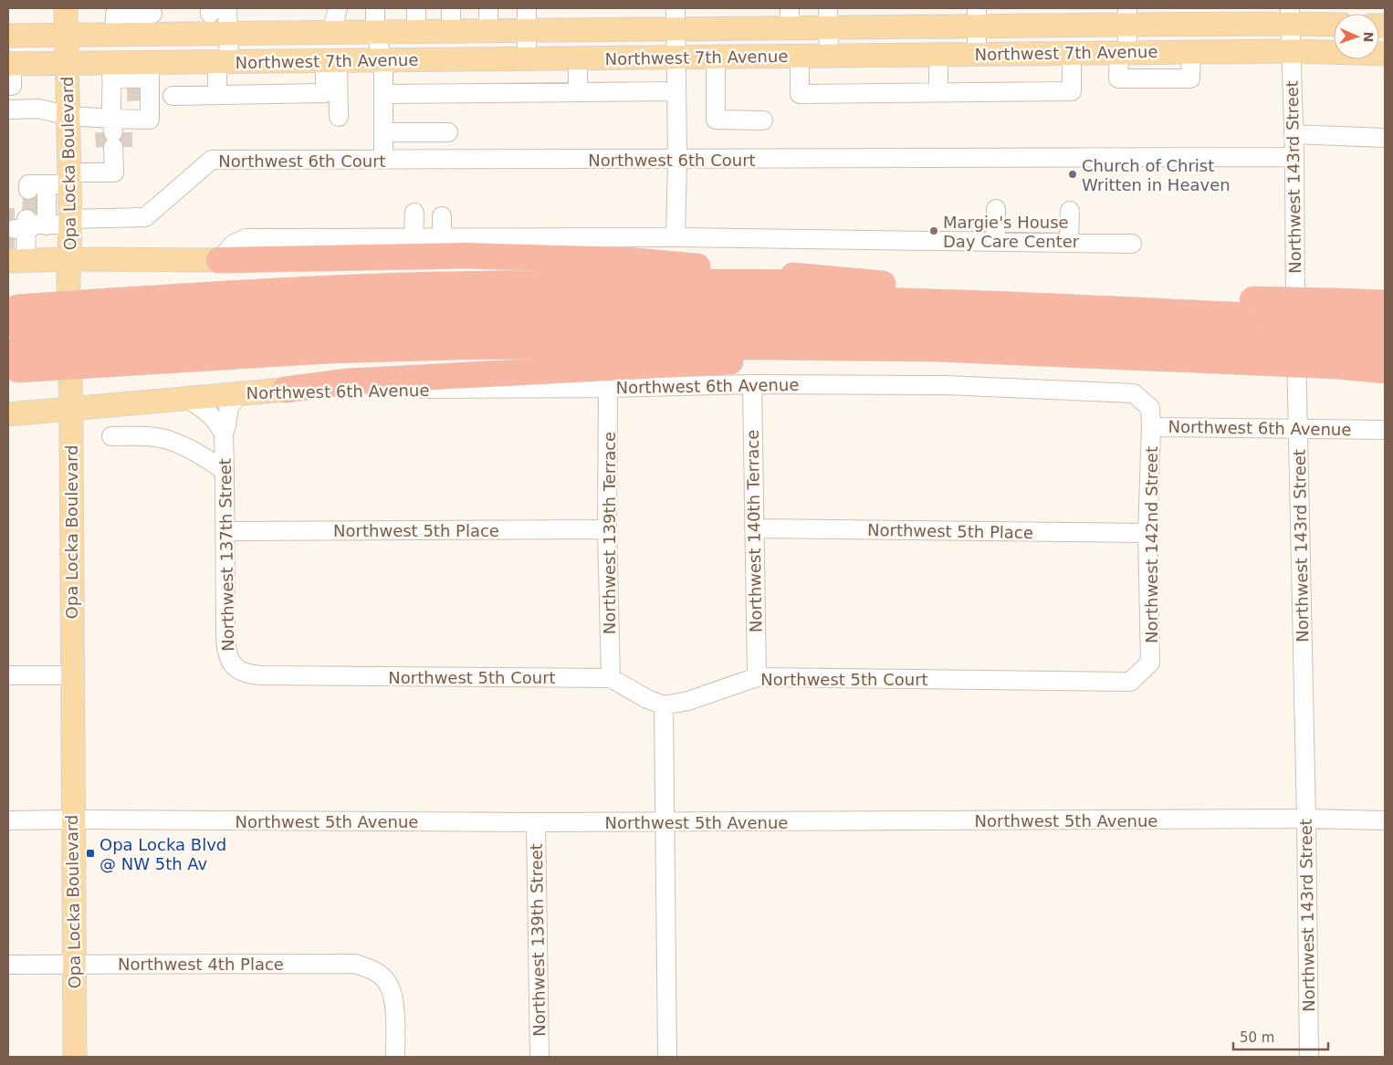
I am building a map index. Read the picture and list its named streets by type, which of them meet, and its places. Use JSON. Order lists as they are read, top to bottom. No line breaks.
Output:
{"streets":{"main road":["Northwest 7th Avenue","Opa Locka Boulevard","Northwest 6th Avenue"],"street":["Northwest 6th Court","Northwest 143rd Street","Northwest 5th Place","Northwest 140th Terrace","Northwest 139th Terrace","Northwest 142nd Street","Northwest 137th Street","Northwest 5th Court","Northwest 5th Avenue","Northwest 139th Street","Northwest 4th Place"]},"crossings":[["Northwest 7th Avenue","Opa Locka Boulevard"],["Northwest 7th Avenue","Northwest 143rd Street"],["Northwest 6th Court","Opa Locka Boulevard"],["Northwest 6th Court","Northwest 143rd Street"],["Opa Locka Boulevard","Northwest 6th Avenue"],["Opa Locka Boulevard","Northwest 5th Avenue"],["Opa Locka Boulevard","Northwest 4th Place"],["Northwest 143rd Street","Northwest 6th Avenue"],["Northwest 143rd Street","Northwest 5th Avenue"],["Northwest 6th Avenue","Northwest 140th Terrace"],["Northwest 6th Avenue","Northwest 139th Terrace"],["Northwest 6th Avenue","Northwest 142nd Street"],["Northwest 6th Avenue","Northwest 137th Street"],["Northwest 5th Place","Northwest 140th Terrace"],["Northwest 5th Place","Northwest 139th Terrace"],["Northwest 5th Place","Northwest 142nd Street"],["Northwest 5th Place","Northwest 137th Street"],["Northwest 140th Terrace","Northwest 5th Court"],["Northwest 139th Terrace","Northwest 5th Court"],["Northwest 142nd Street","Northwest 5th Court"],["Northwest 137th Street","Northwest 5th Court"],["Northwest 5th Avenue","Northwest 139th Street"]],"places":{"other":["Church of Christ Written in Heaven","Margie's House Day Care Center"],"transit":["Opa Locka Blvd @ NW 5th Av"]},"scale_bar":"50 m","north":"right"}
